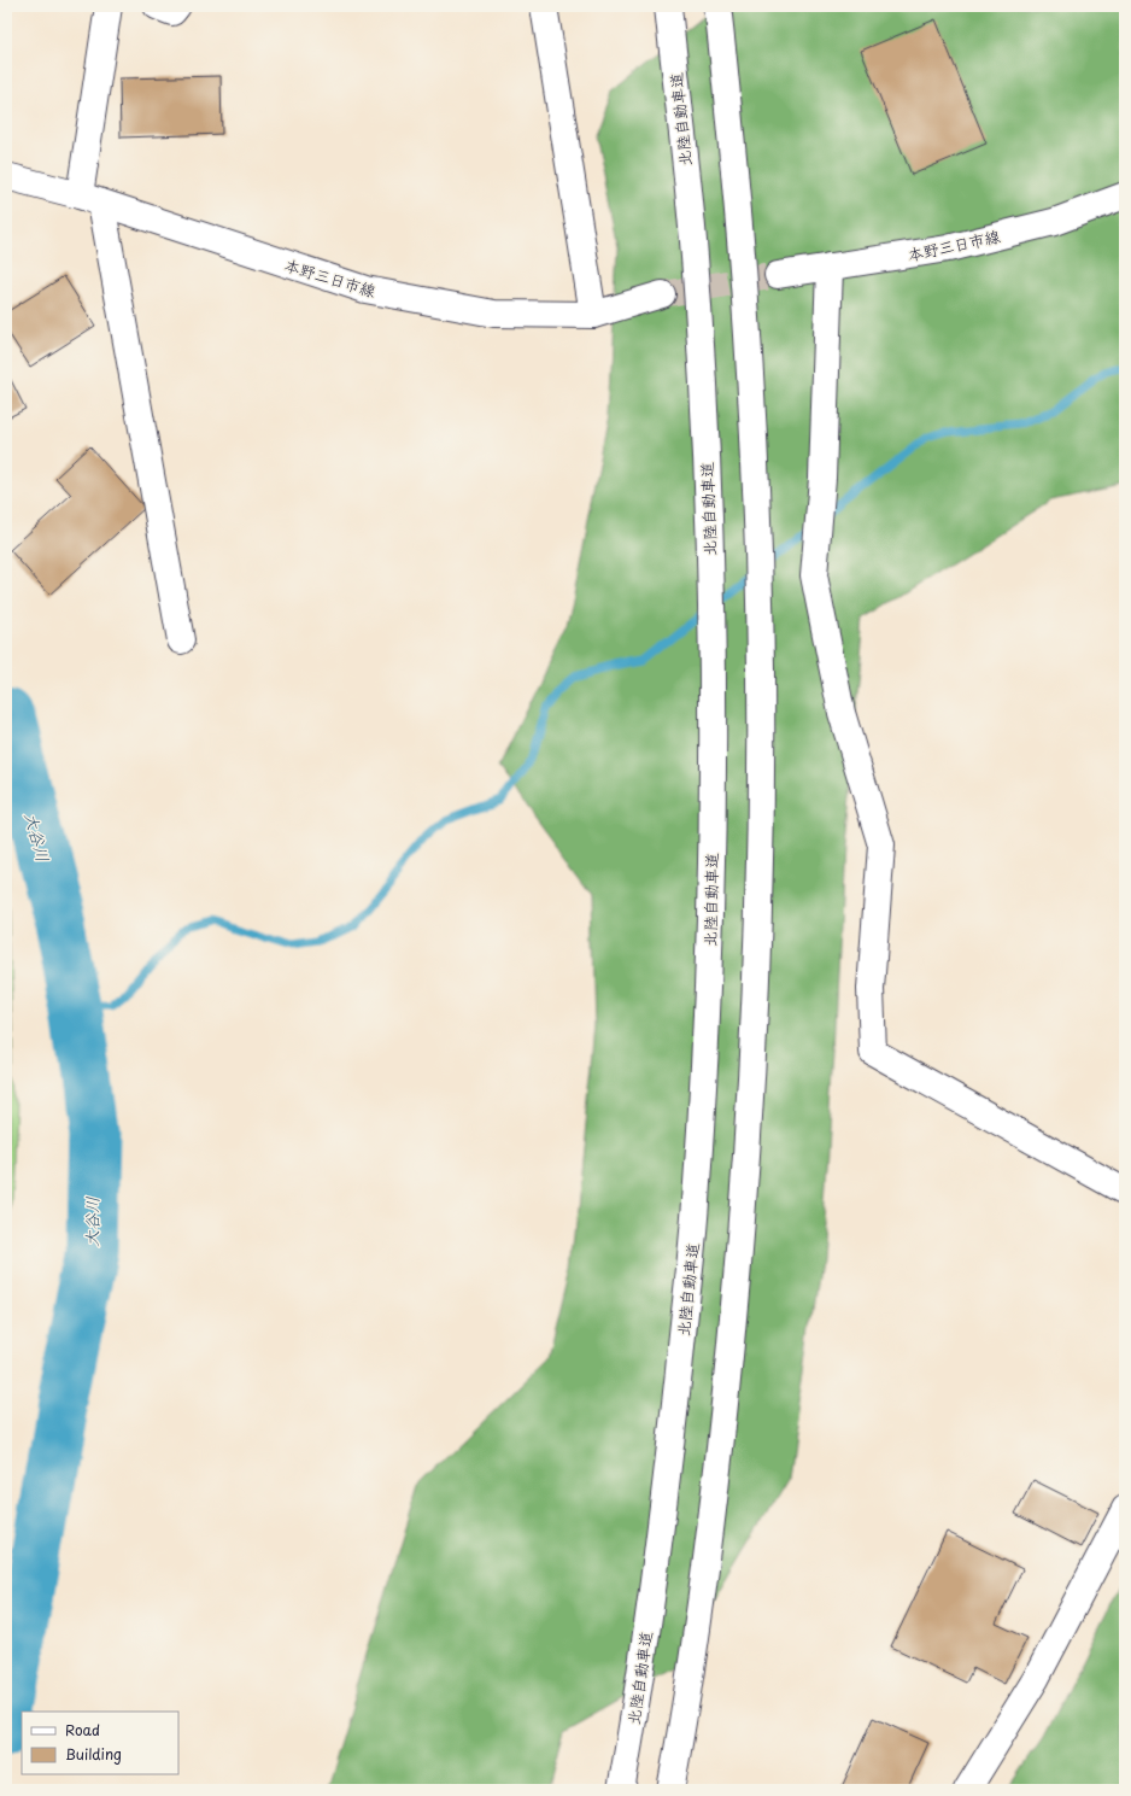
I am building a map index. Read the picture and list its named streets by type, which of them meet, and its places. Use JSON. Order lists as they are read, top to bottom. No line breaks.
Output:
{"streets":{"main road":["北陸自動車道","本野三日市線"]},"water":["大谷川"],"legend":["Road","Building"]}
